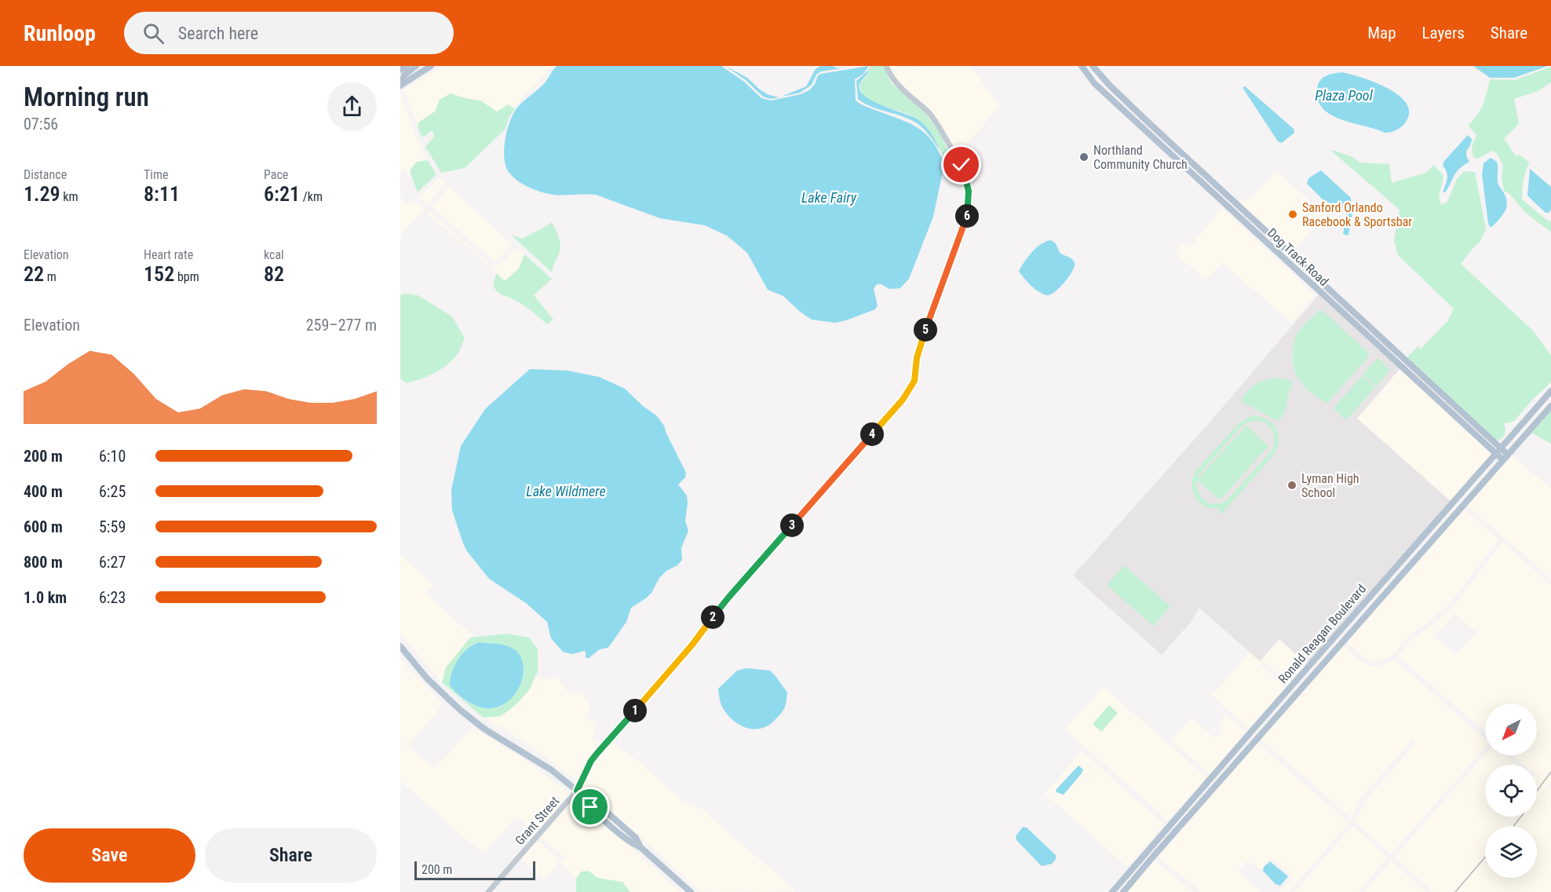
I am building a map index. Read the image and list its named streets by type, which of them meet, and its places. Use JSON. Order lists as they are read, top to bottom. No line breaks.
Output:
{"streets":{"main road":["Dog Track Road","Ronald Reagan Boulevard"],"street":["Grant Street"]},"crossings":[["Dog Track Road","Ronald Reagan Boulevard"]],"water":["Plaza Pool","Lake Fairy","Lake Wildmere"],"places":["Northland Community Church","Sanford Orlando Racebook & Sportsbar","Lyman High School"],"scale_bar":"200 m","north":"bottom left","page":{"header":"Runloop","search":"Search here","nav":["Map","Layers","Share"],"heading":["Morning run","07:56"],"stats":[["Distance","1.29 km"],["Time","8:11"],["Pace","6:21 /km"],["Elevation","22 m"],["Heart rate","152 bpm"],["kcal","82"]],"pins":["6","5","4","3","2","1"],"chart":["Elevation","259–277 m"],"list":[{"name":"200 m","note":"6:10"},{"name":"400 m","note":"6:25"},{"name":"600 m","note":"5:59"},{"name":"800 m","note":"6:27"},{"name":"1.0 km","note":"6:23"}],"buttons":["Save","Share"],"scale":"200 m"}}
